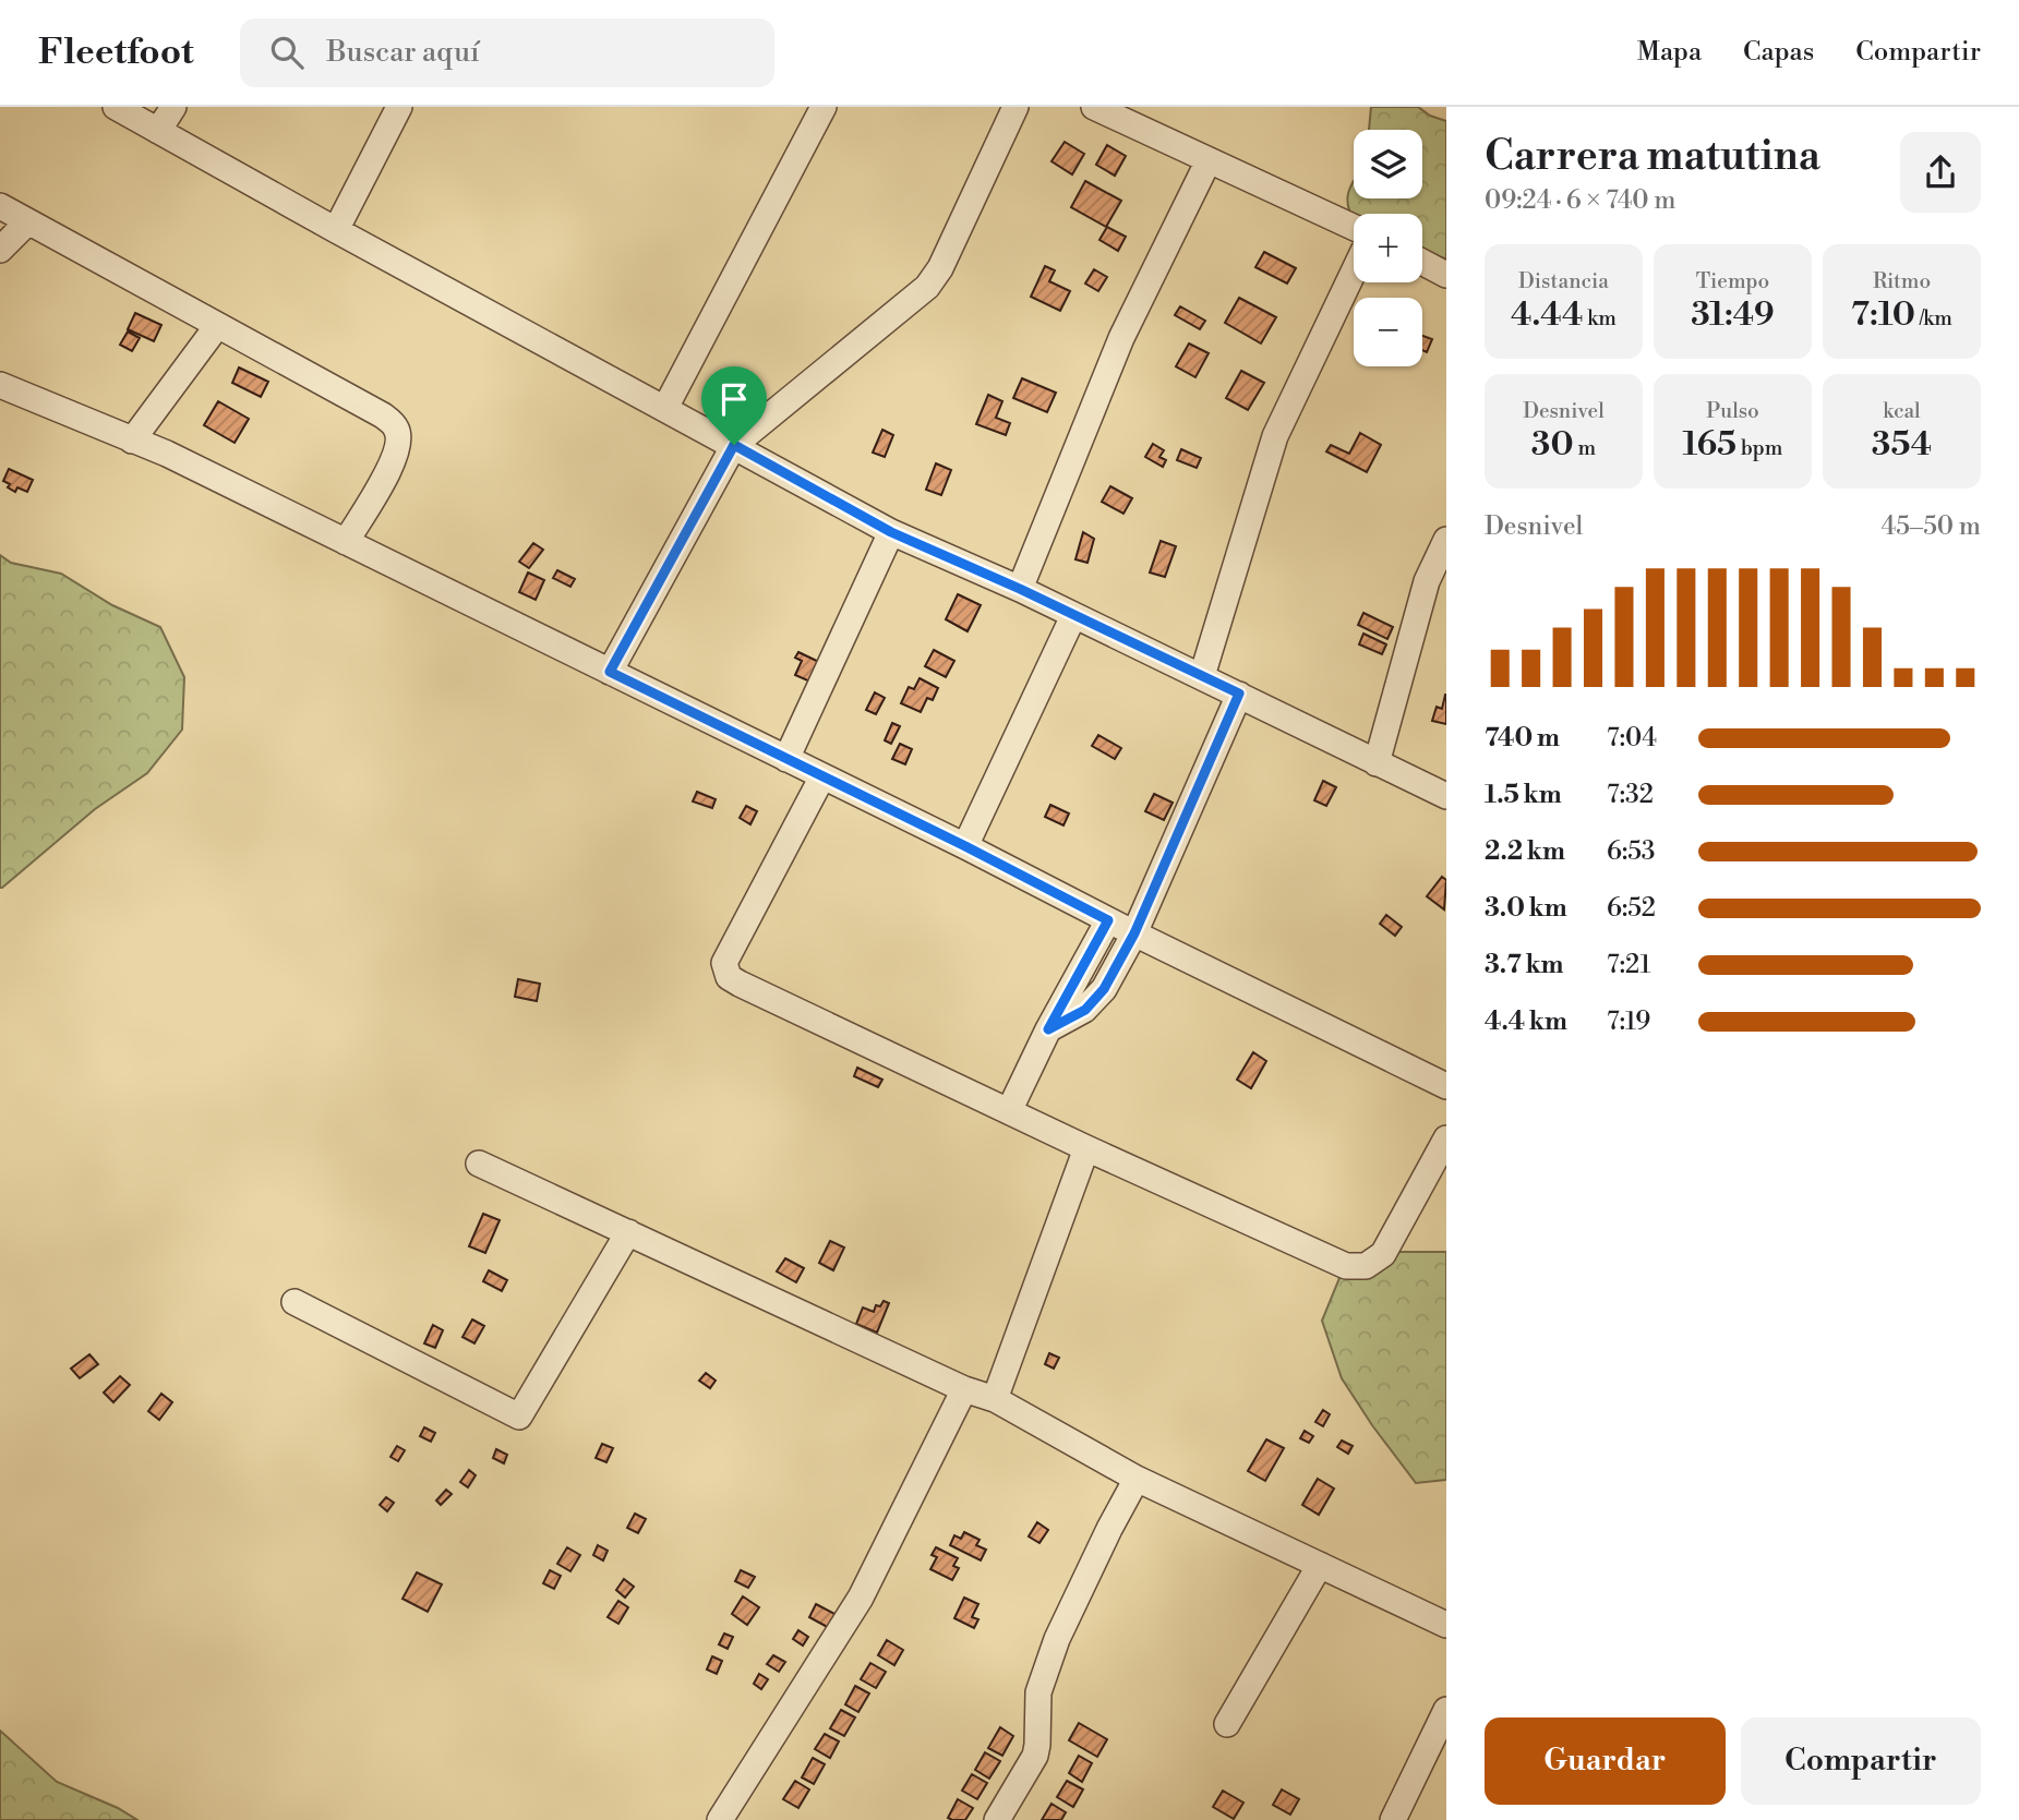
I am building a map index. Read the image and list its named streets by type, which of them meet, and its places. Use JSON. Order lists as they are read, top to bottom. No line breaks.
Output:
{"page":{"header":"Fleetfoot","search":"Buscar aquí","nav":["Mapa","Capas","Compartir"],"heading":["Carrera matutina","09:24 · 6 × 740 m"],"map_buttons":["+","−"],"stats":[["Distancia","4.44 km"],["Tiempo","31:49"],["Ritmo","7:10 /km"],["Desnivel","30 m"],["Pulso","165 bpm"],["kcal","354"]],"chart":["Desnivel","45–50 m"],"list":[{"name":"740 m","note":"7:04"},{"name":"1.5 km","note":"7:32"},{"name":"2.2 km","note":"6:53"},{"name":"3.0 km","note":"6:52"},{"name":"3.7 km","note":"7:21"},{"name":"4.4 km","note":"7:19"}],"buttons":["Guardar","Compartir"]}}
